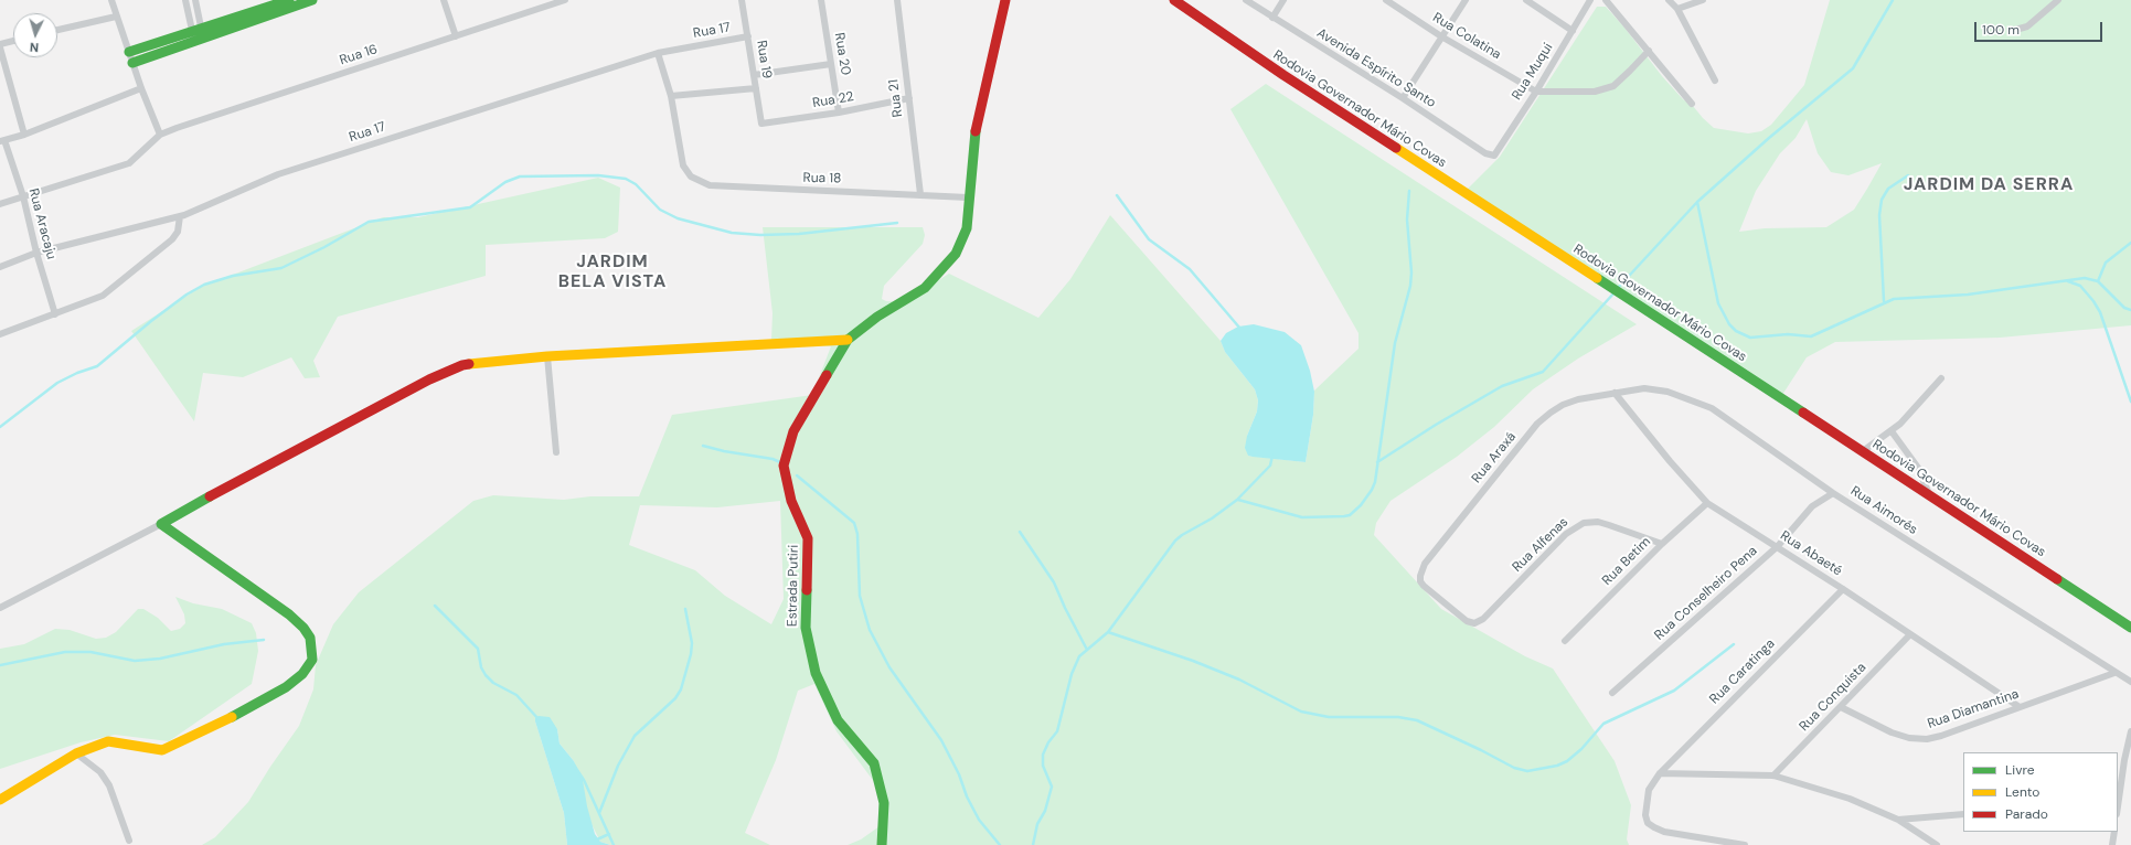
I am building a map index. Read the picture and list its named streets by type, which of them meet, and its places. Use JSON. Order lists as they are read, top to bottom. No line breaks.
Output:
{"streets":{"street":["Rua 17","Rua Colatina","Rua 20","Rua 16","Rua 19","Avenida Espírito Santo","Rua Muqui","Rua 21","Rua 22","Rodovia Governador Mário Covas","Rua 18","Rua Aracaju","Rua Araxá","Rua Aimorés","Rua Alfenas","Rua Abaeté","Rua Betim","Estrada Putiri","Rua Conselheiro Pena","Rua Caratinga","Rua Conquista","Rua Diamantina"]},"crossings":[["Rua 17","Rua 19"],["Rua 17","Rua Aracaju"],["Rua Colatina","Rua Muqui"],["Rua 20","Rua 22"],["Rua 19","Rua 22"],["Avenida Espírito Santo","Rua Muqui"],["Rua 21","Rua 22"],["Rua 21","Rua 18"],["Rua 18","Estrada Putiri"],["Rua Araxá","Rua Aimorés"],["Rua Araxá","Rua Alfenas"],["Rua Araxá","Rua Abaeté"],["Rua Aimorés","Rua Abaeté"],["Rua Aimorés","Rua Conselheiro Pena"],["Rua Aimorés","Rua Diamantina"],["Rua Alfenas","Rua Betim"],["Rua Abaeté","Rua Betim"],["Rua Abaeté","Rua Conselheiro Pena"],["Rua Abaeté","Rua Caratinga"],["Rua Abaeté","Rua Conquista"],["Rua Abaeté","Rua Diamantina"],["Rua Conquista","Rua Diamantina"]],"districts":["JARDIM DA SERRA","JARDIM BELA VISTA"],"legend":["Livre","Lento","Parado"],"scale_bar":"100 m","north":"bottom"}
